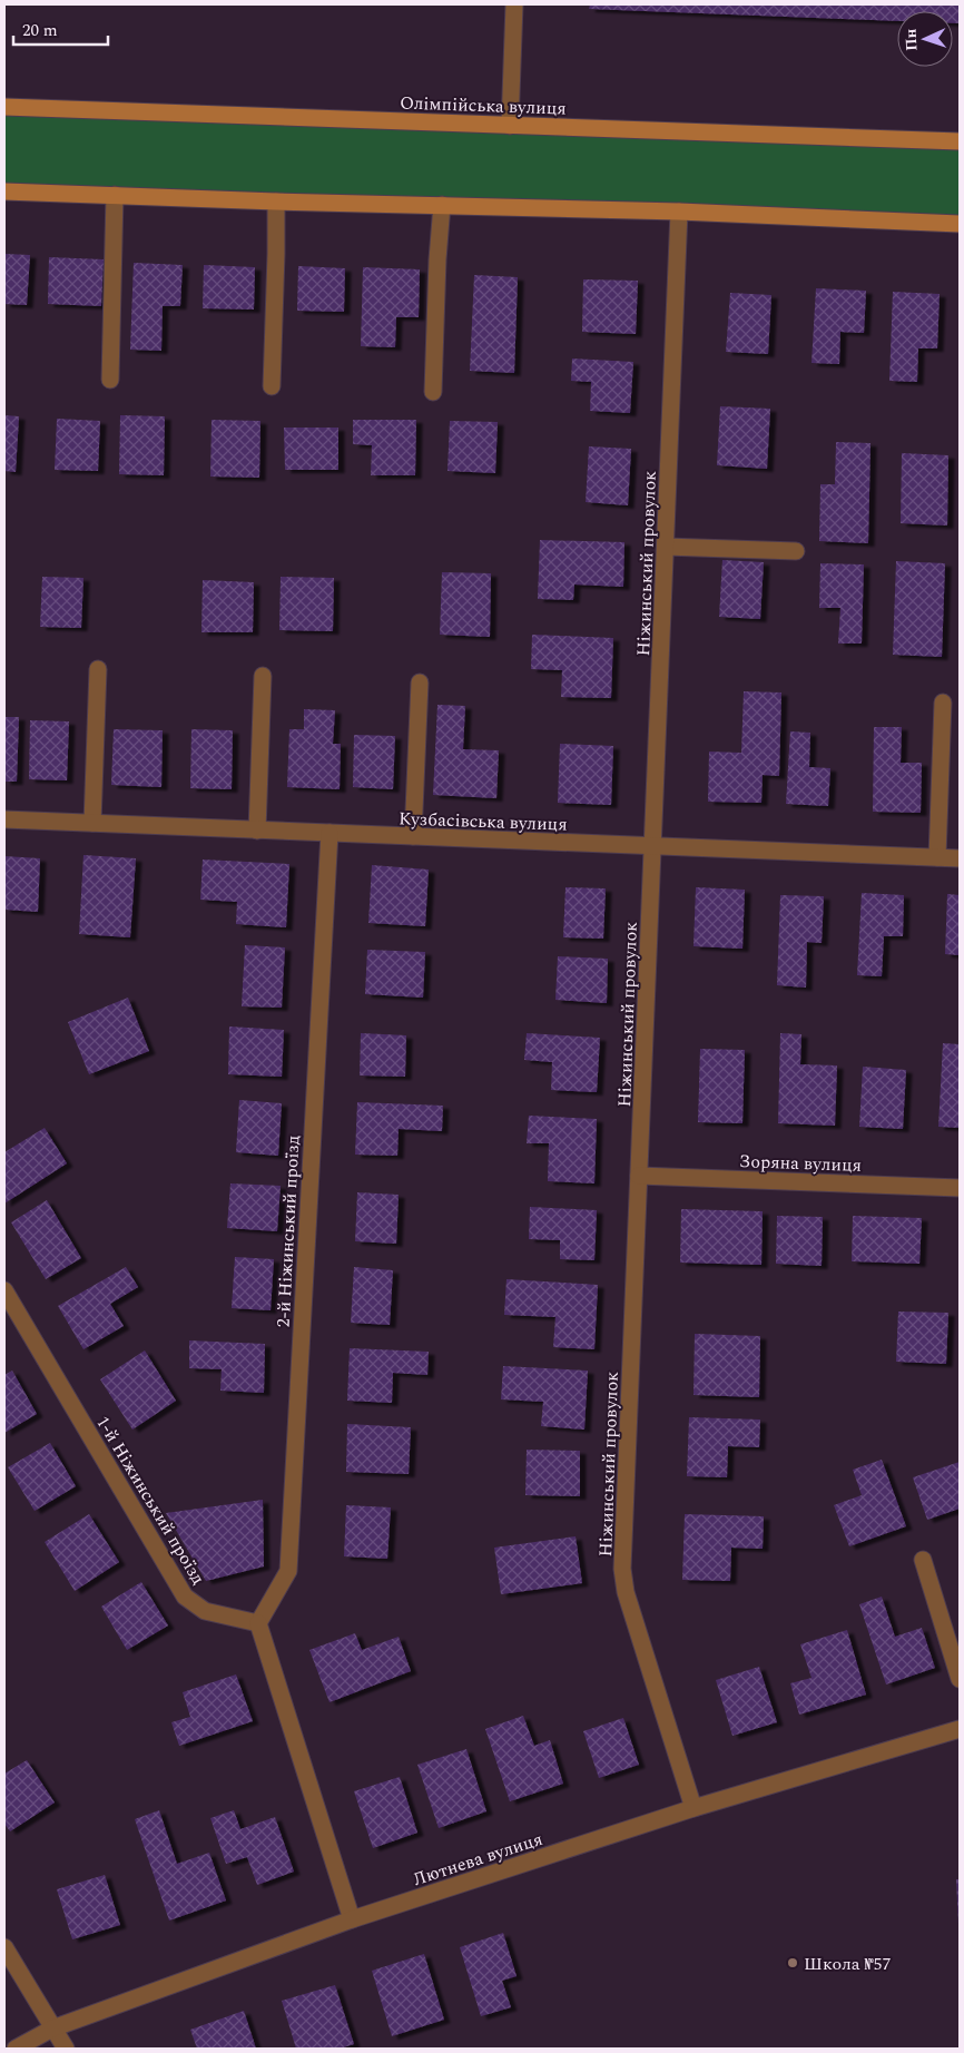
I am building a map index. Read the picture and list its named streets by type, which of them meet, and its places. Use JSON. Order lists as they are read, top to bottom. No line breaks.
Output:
{"streets":{"main road":["Олімпійська вулиця"],"street":["Ніжинський провулок","Кузбасівська вулиця","Зоряна вулиця","2-й Ніжинський проїзд","1-й Ніжинський проїзд","Лютнева вулиця"]},"crossings":[["Ніжинський провулок","Кузбасівська вулиця"],["Ніжинський провулок","Зоряна вулиця"],["Ніжинський провулок","Лютнева вулиця"],["Кузбасівська вулиця","2-й Ніжинський проїзд"],["2-й Ніжинський проїзд","1-й Ніжинський проїзд"]],"places":["Школа №57"],"scale_bar":"20 m","north":"left"}
